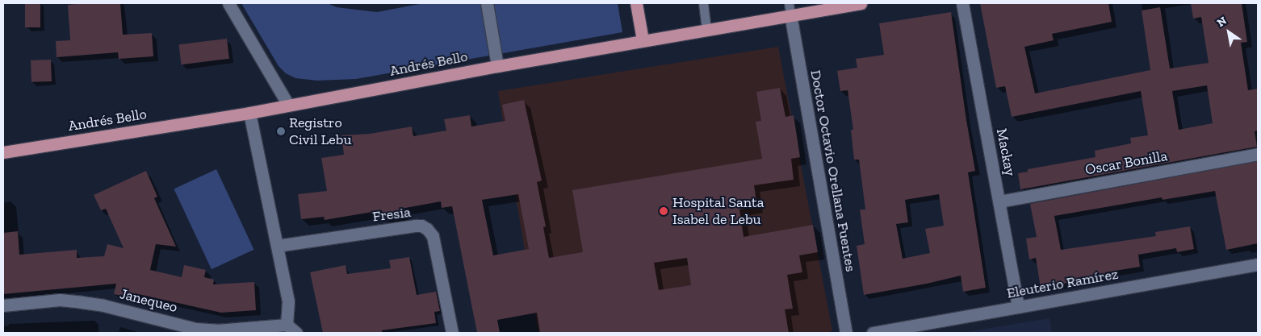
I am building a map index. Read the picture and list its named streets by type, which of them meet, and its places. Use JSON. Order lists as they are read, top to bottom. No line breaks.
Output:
{"streets":{"main road":["Andrés Bello"],"street":["Mackay","Oscar Bonilla","Doctor Octavio Orellana Fuentes","Fresia","Eleuterio Ramírez","Janequeo"]},"crossings":[["Andrés Bello","Doctor Octavio Orellana Fuentes"],["Mackay","Oscar Bonilla"],["Mackay","Eleuterio Ramírez"]],"places":["Registro Civil Lebu","Hospital Santa Isabel de Lebu"],"north":"top left"}
